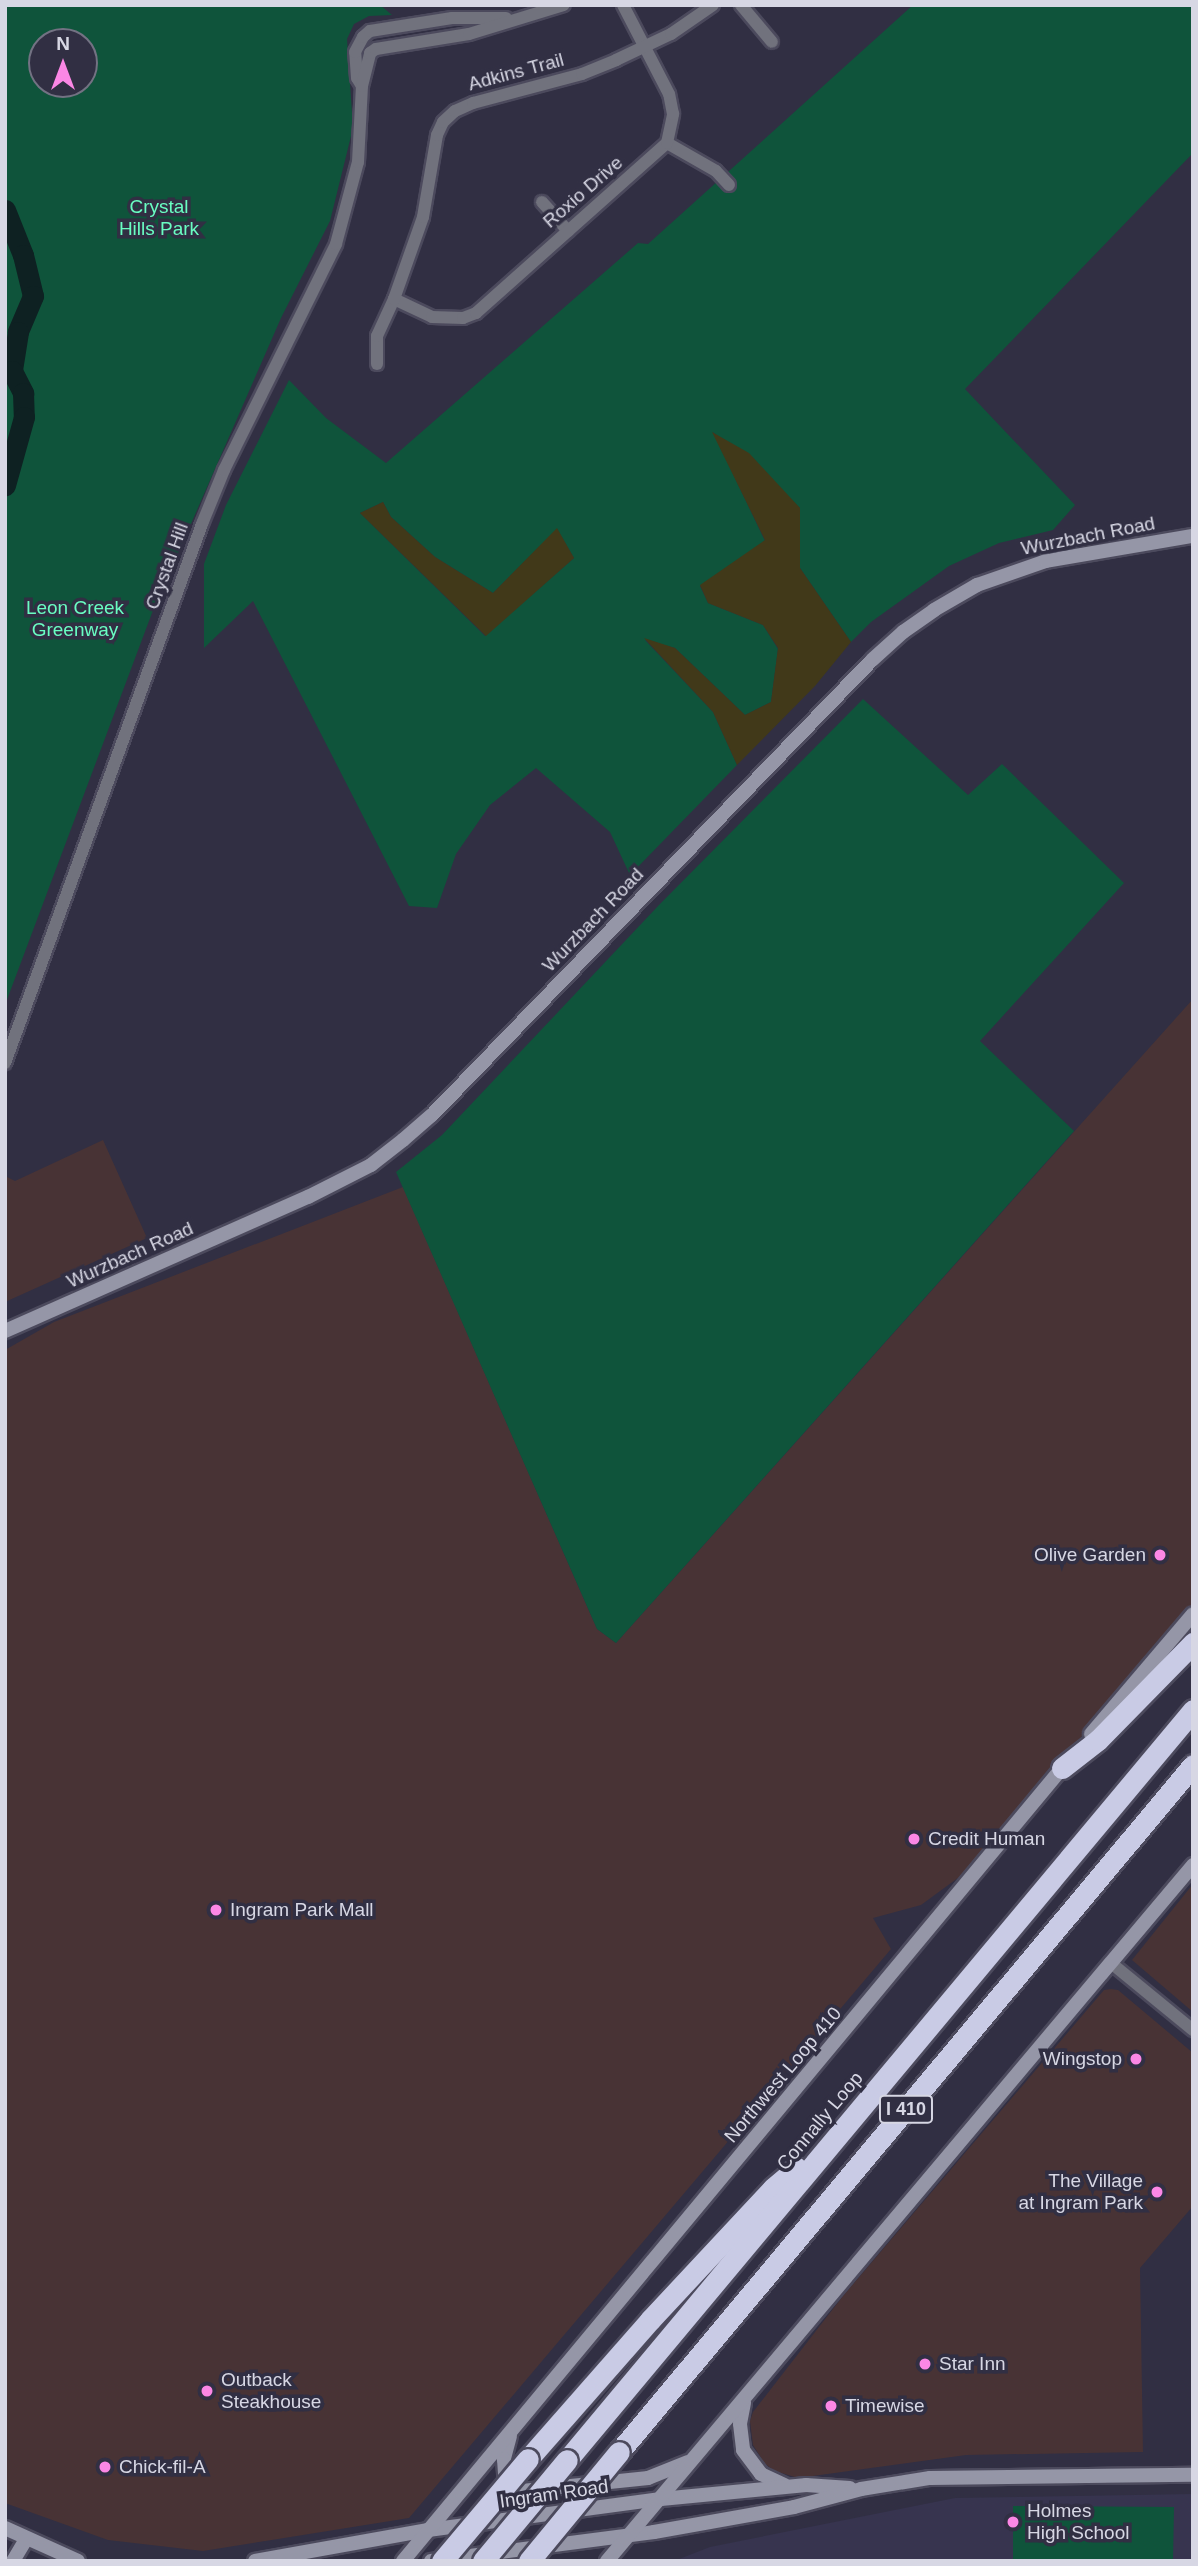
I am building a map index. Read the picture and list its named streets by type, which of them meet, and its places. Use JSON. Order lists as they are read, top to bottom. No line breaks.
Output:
{"streets":{"highway":["I 410","Connally Loop"],"main road":["Wurzbach Road","Northwest Loop 410","Ingram Road"],"street":["Adkins Trail","Roxio Drive","Crystal Hill"]},"crossings":[["Adkins Trail","Roxio Drive"],["Northwest Loop 410","Ingram Road"]],"parks":["Crystal Hills Park","Leon Creek Greenway"],"places":["Olive Garden","Credit Human","Ingram Park Mall","Wingstop","The Village at Ingram Park","Star Inn","Outback Steakhouse","Timewise","Chick-fil-A","Holmes High School"],"north":"top"}
